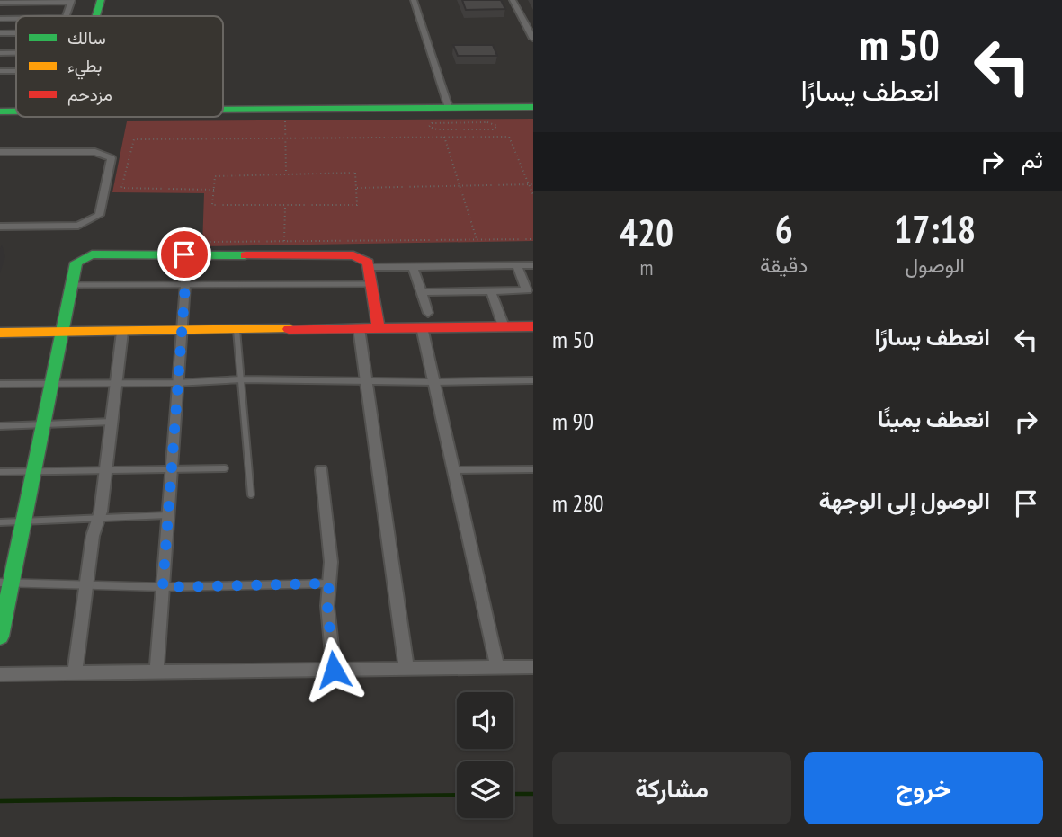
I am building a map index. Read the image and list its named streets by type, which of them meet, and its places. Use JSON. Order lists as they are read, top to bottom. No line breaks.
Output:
{"legend":["سالك","بطيء","مزدحم"],"page":{"turn":["50 m","انعطف يسارًا"],"then":"ثم","eta":["17:18","الوصول","6","دقيقة","420","m"],"list":[{"name":"انعطف يسارًا","value":"50 m"},{"name":"انعطف يمينًا","value":"90 m"},{"name":"الوصول إلى الوجهة","value":"280 m"}],"buttons":["خروج","مشاركة"]}}
